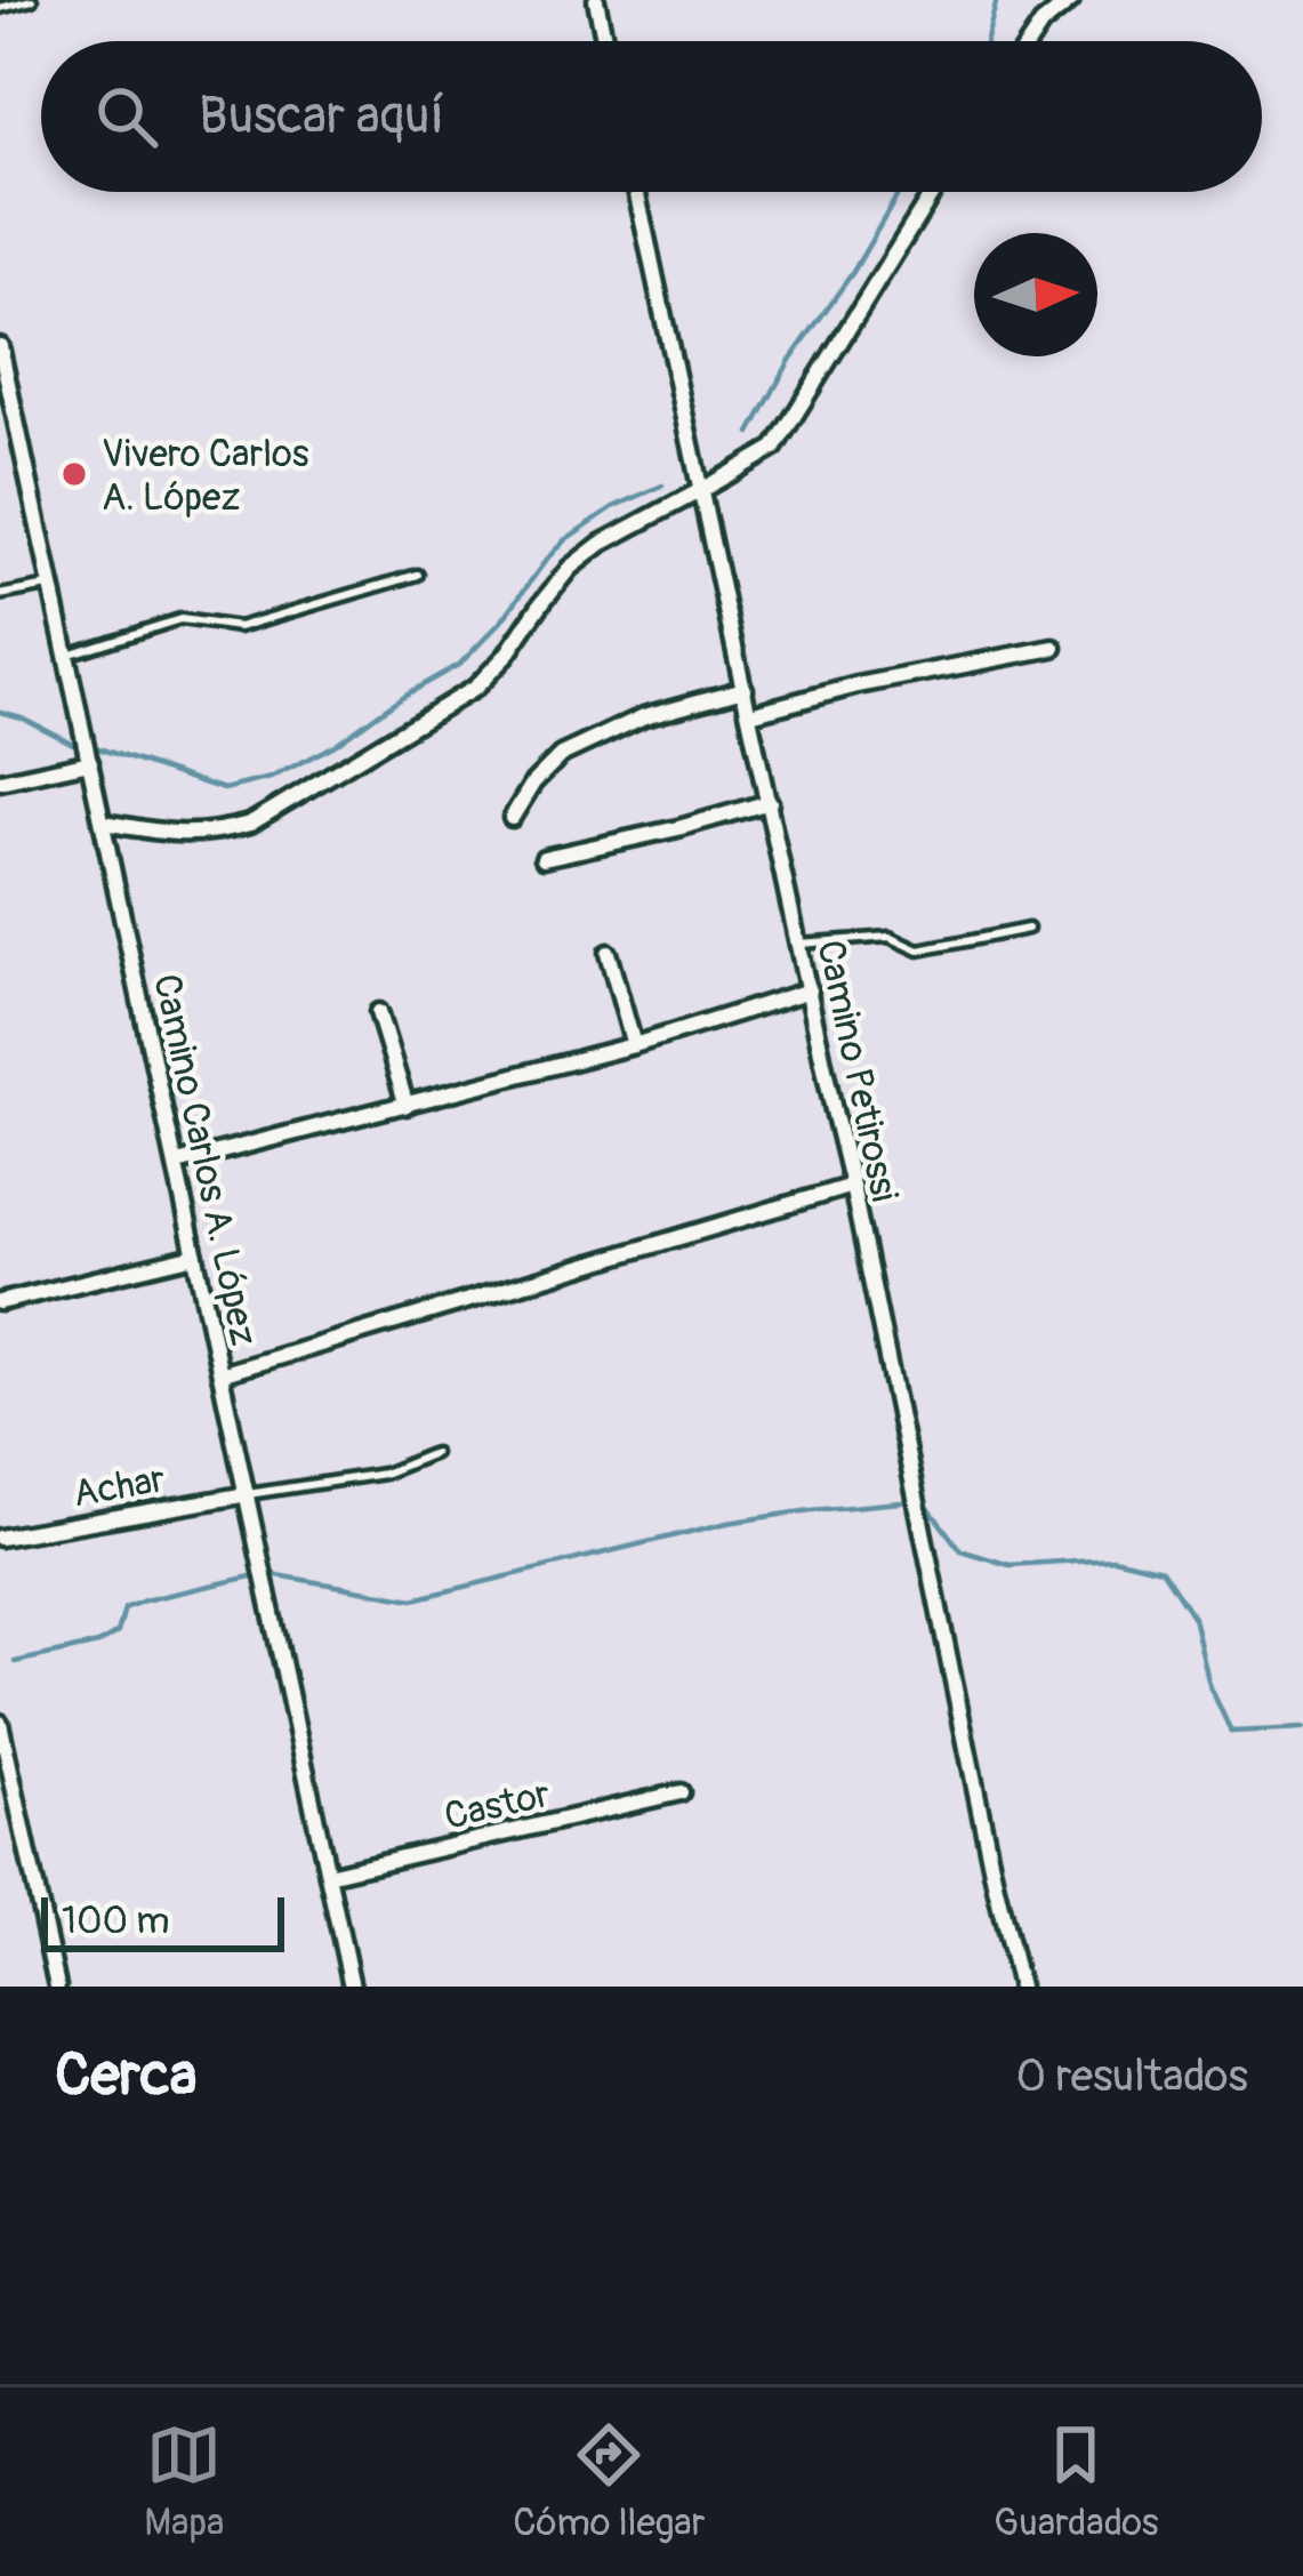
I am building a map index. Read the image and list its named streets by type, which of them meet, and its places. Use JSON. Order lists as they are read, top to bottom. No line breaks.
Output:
{"streets":{"street":["Camino Petirossi","Camino Carlos A. López","Achar","Castor"]},"crossings":[["Camino Carlos A. López","Achar"],["Camino Carlos A. López","Castor"]],"places":["Vivero Carlos A. López"],"scale_bar":"100 m","north":"right","page":{"search":"Buscar aquí","scale":"100 m","heading":["Cerca","0 resultados"],"nav":["Mapa","Cómo llegar","Guardados"]}}
